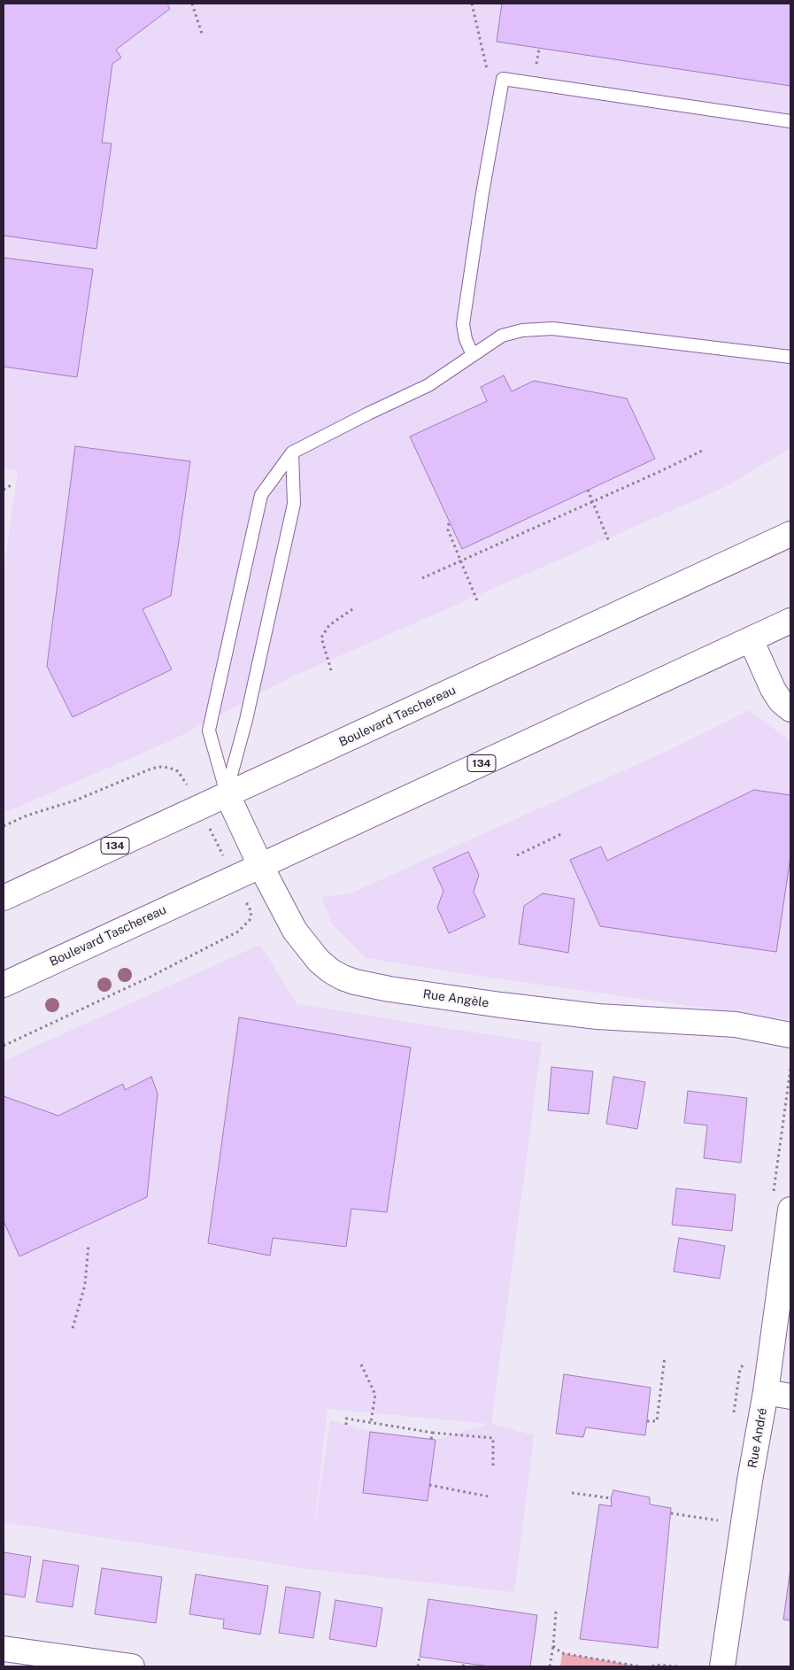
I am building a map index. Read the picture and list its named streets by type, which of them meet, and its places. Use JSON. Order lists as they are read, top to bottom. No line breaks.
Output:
{"streets":{"main road":["Boulevard Taschereau","134","Rue Angèle","Rue André"]},"crossings":[["Boulevard Taschereau","Rue Angèle"]]}
